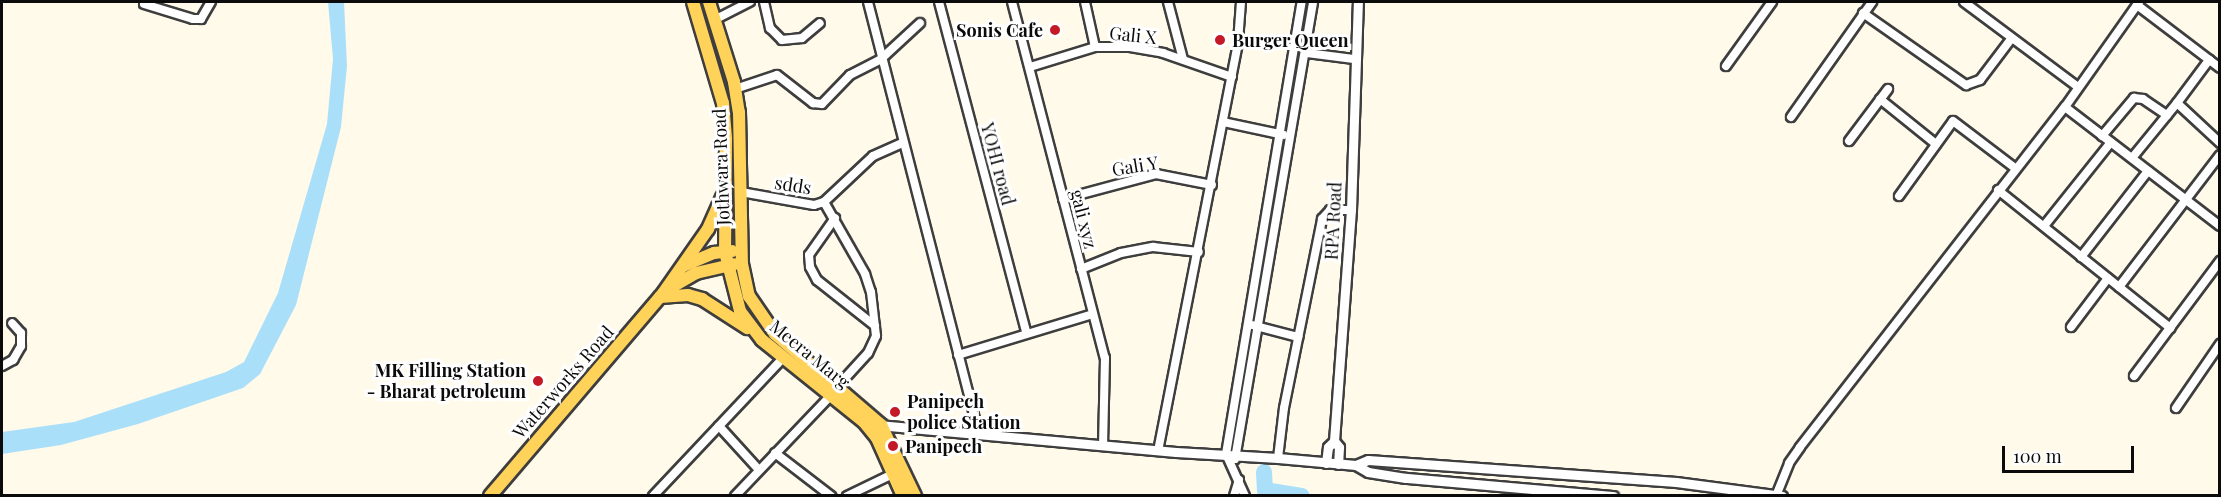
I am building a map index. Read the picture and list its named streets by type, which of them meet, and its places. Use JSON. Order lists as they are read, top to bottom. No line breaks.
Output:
{"streets":{"main road":["Jothwara Road","Meera Marg","Waterworks Road"],"street":["Gali X","YOHI road","Gali Y","sdds","gali xyz","RPA Road"]},"crossings":[["Gali X","gali xyz"],["Gali Y","gali xyz"],["Jothwara Road","sdds"],["Jothwara Road","Meera Marg"]],"places":["Sonis Cafe","Burger Queen","MK Filling Station - Bharat petroleum","Panipech police Station","Panipech"],"scale_bar":"100 m"}
